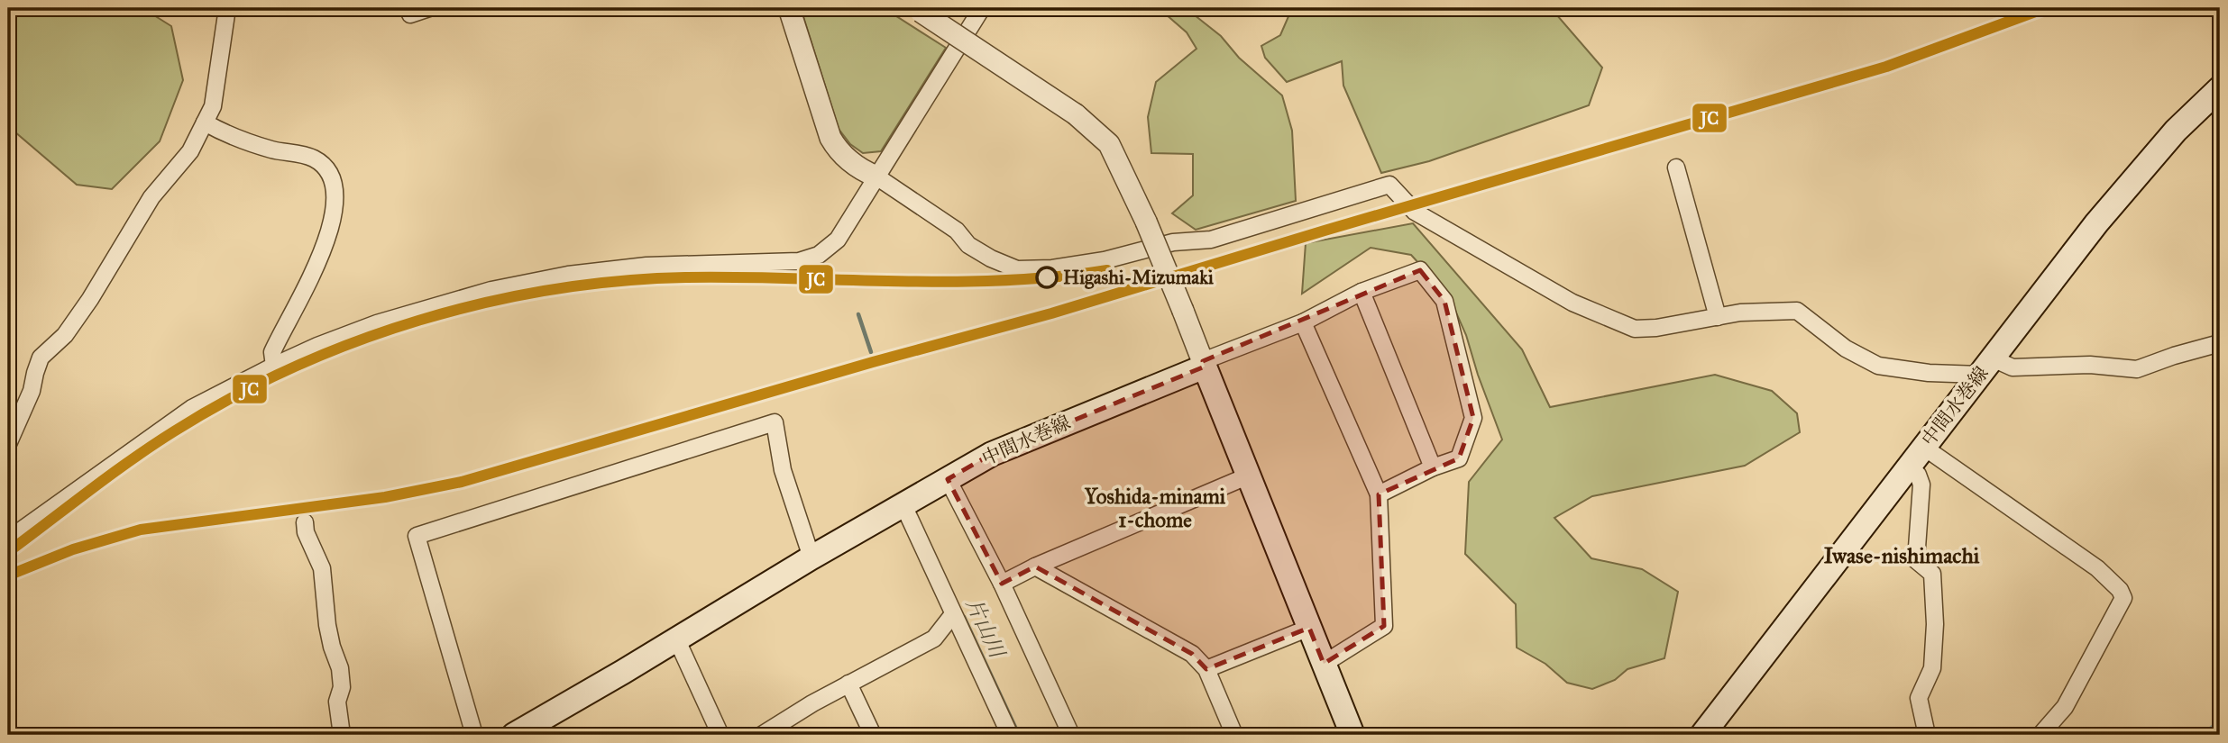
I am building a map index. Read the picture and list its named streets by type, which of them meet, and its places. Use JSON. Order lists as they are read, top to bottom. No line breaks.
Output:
{"streets":{"main road":["中間水巻線"]},"districts":["Yoshida-minami 1-chome","Iwase-nishimachi"],"water":["片山川"],"places":["Higashi-Mizumaki"],"lines":["transit line JC"]}
